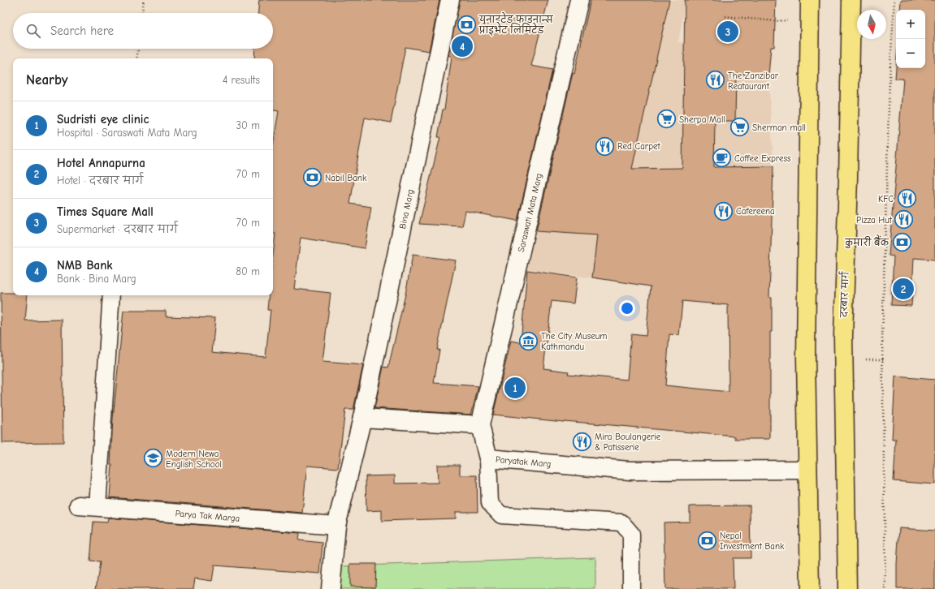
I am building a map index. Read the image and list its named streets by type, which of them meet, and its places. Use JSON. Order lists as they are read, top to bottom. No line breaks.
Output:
{"streets":{"main road":["दरबार मार्ग"],"street":["Bina Marg","Saraswati Mata Marg","Paryatak Marg","Parya Tak Marga"]},"crossings":[["Saraswati Mata Marg","Paryatak Marg"]],"places":{"bank":["युनाइटेड फाइनान्स प्राइभेट लिमिटेड","Nabil Bank","कुमारी बैंक","Nepal Investment Bank"],"restaurant":["The Zanzibar Reataurant","Red Carpet","KFC","Cafereena","Pizza Hut","Mira Boulangerie & Patisserie"],"supermarket":["Sherpa Mall","Sherman mall"],"cafe":["Coffee Express"],"museum":["The City Museum Kathmandu"],"school or university":["Modern Newa English School"]},"north":"bottom","page":{"map_buttons":["+","−"],"search":"Search here","pins":["3","4","2","1"],"heading":["Nearby","4 results"],"list":[{"mark":"1","name":"Sudristi eye clinic","note":"Hospital · Saraswati Mata Marg","value":"30 m"},{"mark":"2","name":"Hotel Annapurna","note":"Hotel · दरबार मार्ग","value":"70 m"},{"mark":"3","name":"Times Square Mall","note":"Supermarket · दरबार मार्ग","value":"70 m"},{"mark":"4","name":"NMB Bank","note":"Bank · Bina Marg","value":"80 m"}]}}
